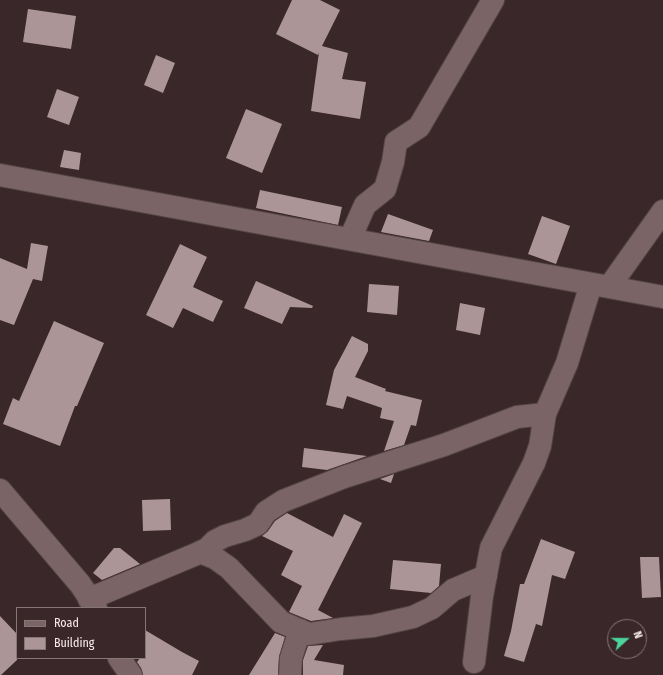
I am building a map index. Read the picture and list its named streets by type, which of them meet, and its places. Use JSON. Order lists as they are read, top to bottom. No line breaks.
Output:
{"legend":["Road","Building"],"north":"right"}
